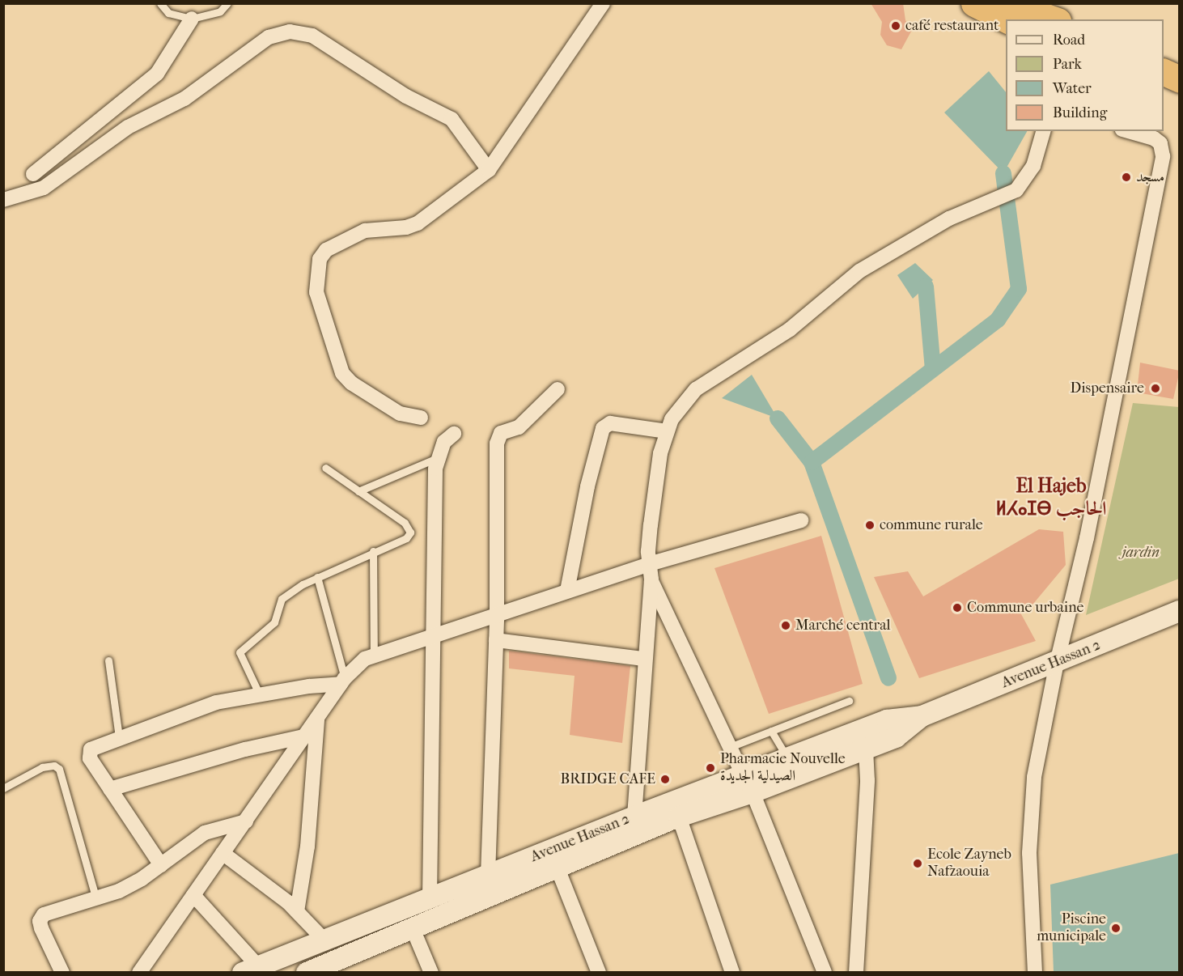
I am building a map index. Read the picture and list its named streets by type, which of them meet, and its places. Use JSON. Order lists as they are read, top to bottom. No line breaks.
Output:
{"streets":{"main road":["Avenue Hassan 2"]},"districts":["El Hajeb ⵍⵃⴰⵊⴱ الحاجب"],"parks":["jardin"],"places":["café restaurant","مسجد","Dispensaire","commune rurale","Commune urbaine","Marché central","Pharmacie Nouvelle الصيدلية الجديدة","BRIDGE CAFE","Ecole Zayneb Nafzaouia","Piscine municipale"],"legend":["Road","Park","Water","Building"]}
